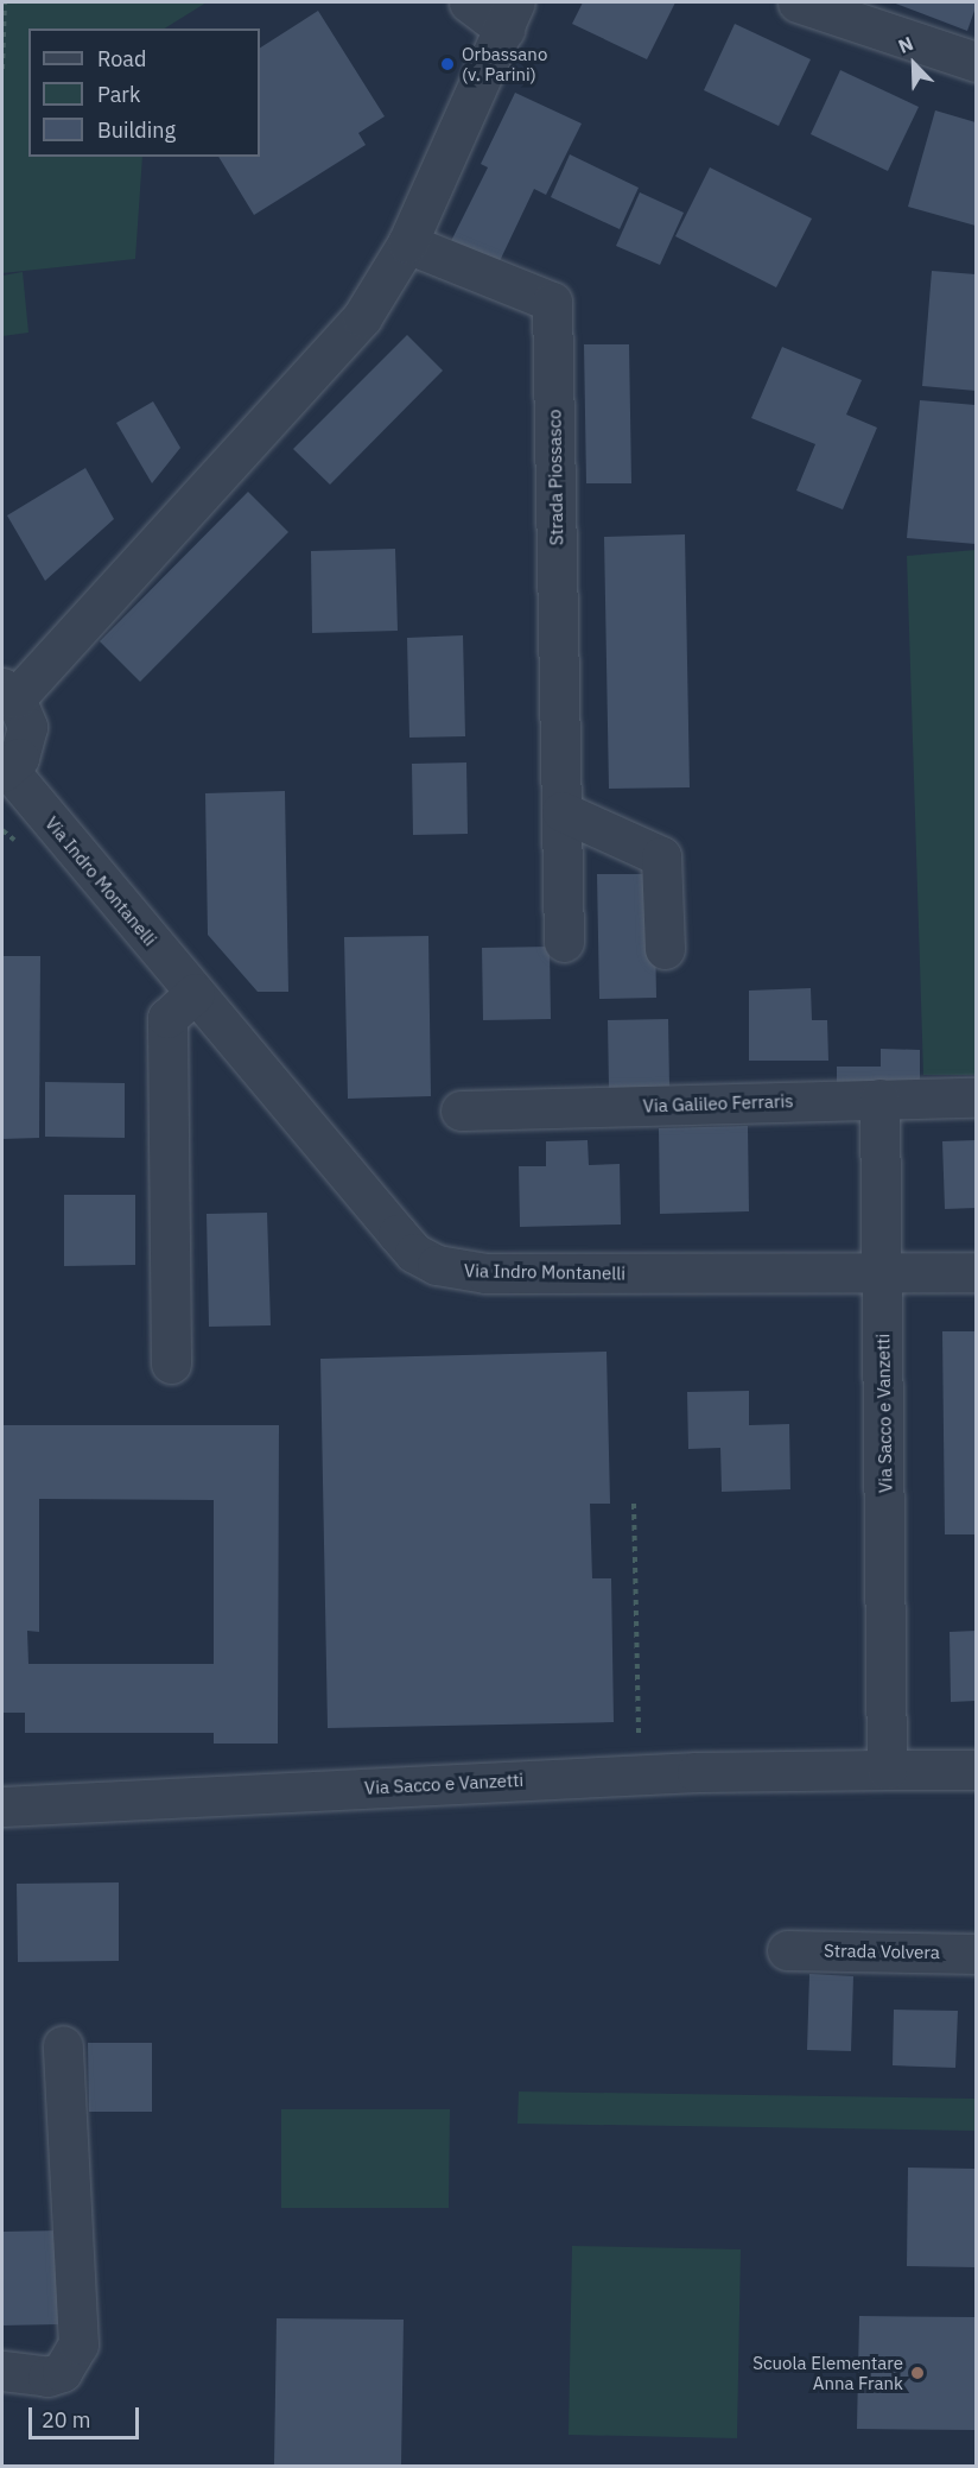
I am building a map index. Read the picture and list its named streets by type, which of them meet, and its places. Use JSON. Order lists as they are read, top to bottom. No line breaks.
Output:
{"streets":{"street":["Strada Piossasco","Via Indro Montanelli","Via Galileo Ferraris","Via Sacco e Vanzetti","Strada Volvera"]},"crossings":[["Via Indro Montanelli","Via Sacco e Vanzetti"],["Via Galileo Ferraris","Via Sacco e Vanzetti"]],"places":["Orbassano (v. Parini)","Scuola Elementare Anna Frank"],"legend":["Road","Park","Building"],"scale_bar":"20 m","north":"top left"}
